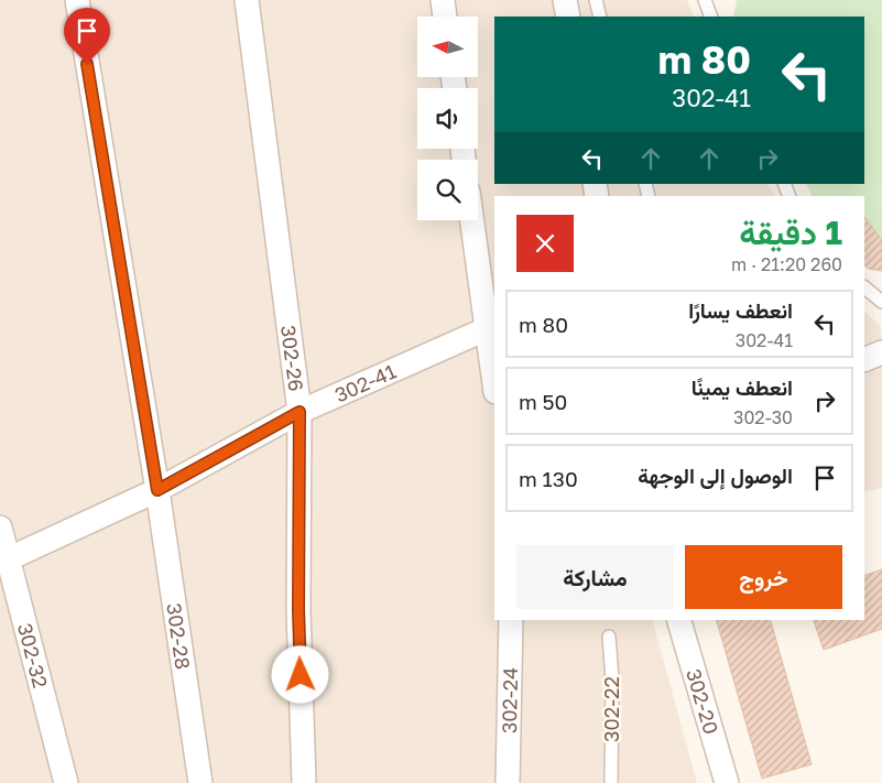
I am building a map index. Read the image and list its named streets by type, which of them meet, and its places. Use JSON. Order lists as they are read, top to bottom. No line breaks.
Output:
{"streets":{"street":["302-26","302-41","302-28","302-32","302-24","302-20"],"lane":["302-22"]},"crossings":[["302-26","302-41"],["302-41","302-28"],["302-41","302-32"]],"north":"left","page":{"turn":["80 m","302-41"],"heading":["1 دقيقة","260 m · 21:20"],"list":[{"name":"انعطف يسارًا","note":"302-41","value":"80 m"},{"name":"انعطف يمينًا","note":"302-30","value":"50 m"},{"name":"الوصول إلى الوجهة","value":"130 m"}],"buttons":["خروج","مشاركة"]}}
